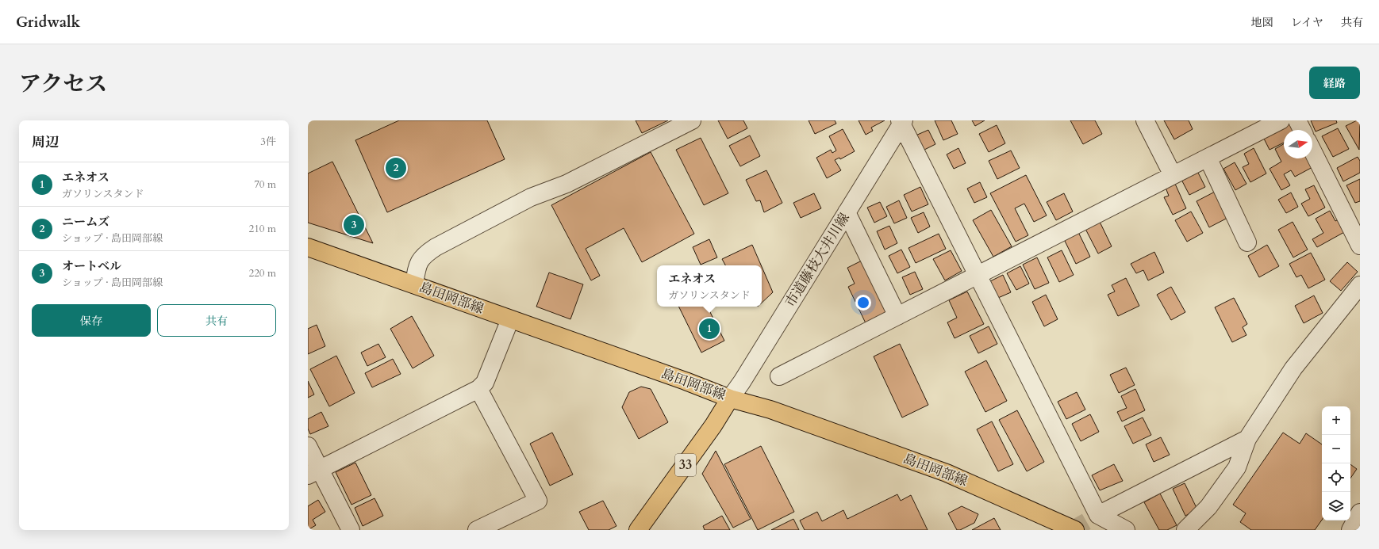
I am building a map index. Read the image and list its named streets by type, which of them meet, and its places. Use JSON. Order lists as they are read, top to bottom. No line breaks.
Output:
{"streets":{"main road":["島田岡部線","33"],"street":["市道藤枝大井川線"]},"crossings":[["市道藤枝大井川線","島田岡部線"],["市道藤枝大井川線","33"],["島田岡部線","33"]],"north":"right","page":{"header":"Gridwalk","nav":["地図","レイヤ","共有"],"title":"アクセス","buttons":["経路",["保存","共有"]],"heading":["周辺","3件"],"pins":["2","3","1"],"list":[{"mark":"1","name":"エネオス","note":"ガソリンスタンド","value":"70 m"},{"mark":"2","name":"ニームズ","note":"ショップ · 島田岡部線","value":"210 m"},{"mark":"3","name":"オートベル","note":"ショップ · 島田岡部線","value":"220 m"}],"popup":["エネオス","ガソリンスタンド"],"map_buttons":["+","−"]}}
